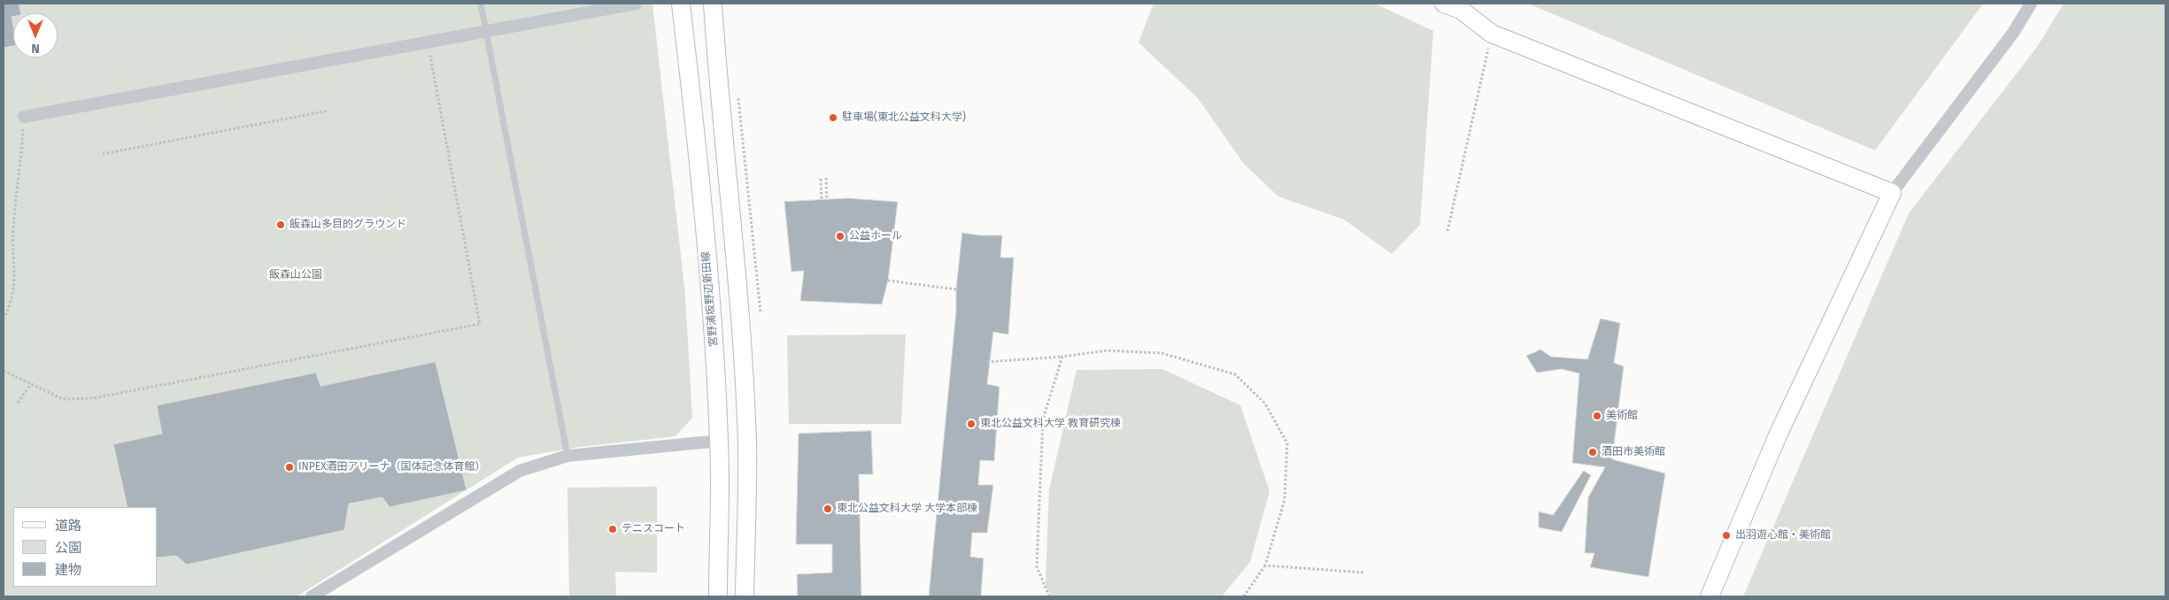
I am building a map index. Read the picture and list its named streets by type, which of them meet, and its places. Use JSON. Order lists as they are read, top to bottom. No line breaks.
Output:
{"streets":{"main road":["宮野浦坂野辺新田線"]},"parks":["飯森山公園"],"places":["駐車場(東北公益文科大学)","飯森山多目的グラウンド","公益ホール","美術館","東北公益文科大学 教育研究棟","酒田市美術館","INPEX酒田アリーナ（国体記念体育館）","東北公益文科大学 大学本部棟","テニスコート","出羽遊心館・美術館"],"legend":["道路","公園","建物"],"north":"bottom"}
